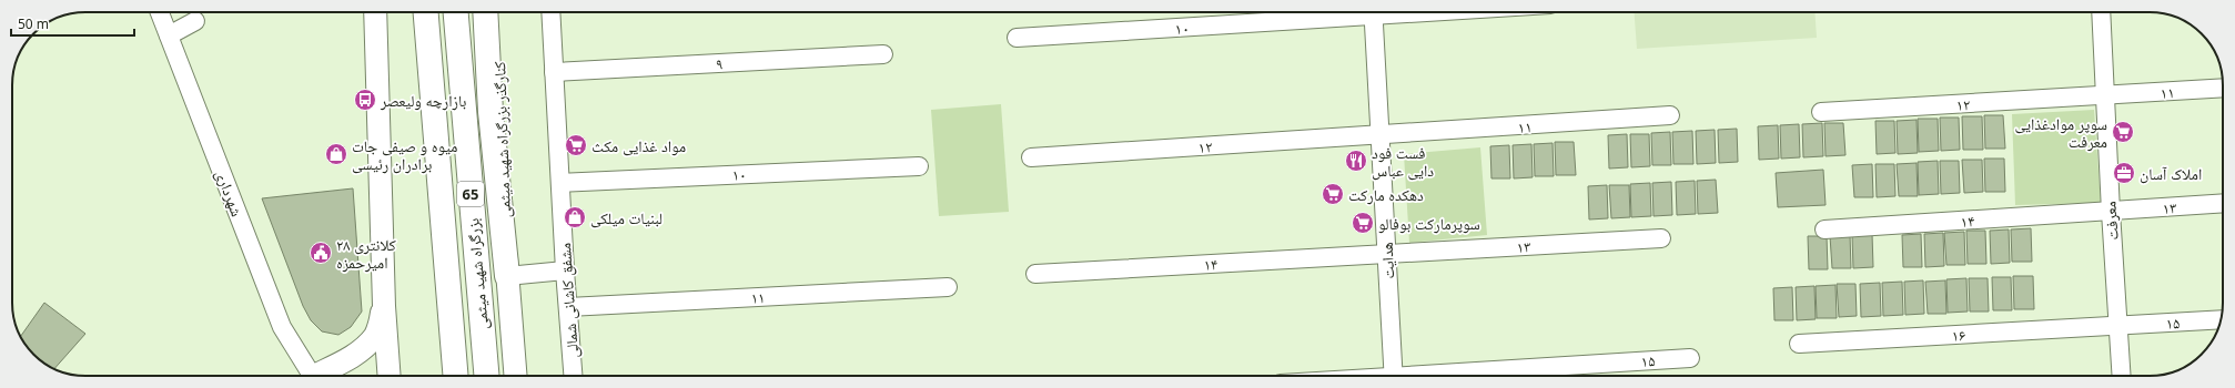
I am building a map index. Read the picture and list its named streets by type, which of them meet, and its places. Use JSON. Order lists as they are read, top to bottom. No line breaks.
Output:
{"streets":{"highway":["65","بزرگراه شهید میثمی"],"main road":["کنارگذر بزرگراه شهید میثمی"],"street":["۱۰","۹","۱۱","۱۲","شهرداری","۱۳","۱۴","معرفت","هدایت","مشفق کاشانی شمالی","۱۵","۱۶"]},"crossings":[["۱۰","مشفق کاشانی شمالی"],["۹","مشفق کاشانی شمالی"],["۱۱","۱۲"],["۱۱","معرفت"],["۱۱","هدایت"],["۱۱","مشفق کاشانی شمالی"],["۱۲","معرفت"],["۱۲","هدایت"],["۱۳","۱۴"],["۱۳","معرفت"],["۱۳","هدایت"],["۱۴","معرفت"],["۱۴","هدایت"],["معرفت","۱۵"],["معرفت","۱۶"],["۱۵","۱۶"]],"places":{"bus stop":["بازارچه ولیعصر"],"supermarket":["سوپر موادغذایی معرفت","مواد غذایی مکث","دهکده مارکت","سوپرمارکت بوفالو"],"shop":["میوه و صیفی جات برادران رئیسی","لبنیات میلکی"],"restaurant":["فست فود دایی عباس"],"office":["املاک آسان"],"public building":["کلانتری ۲۸ امیرحمزه"]},"scale_bar":"50 m"}
